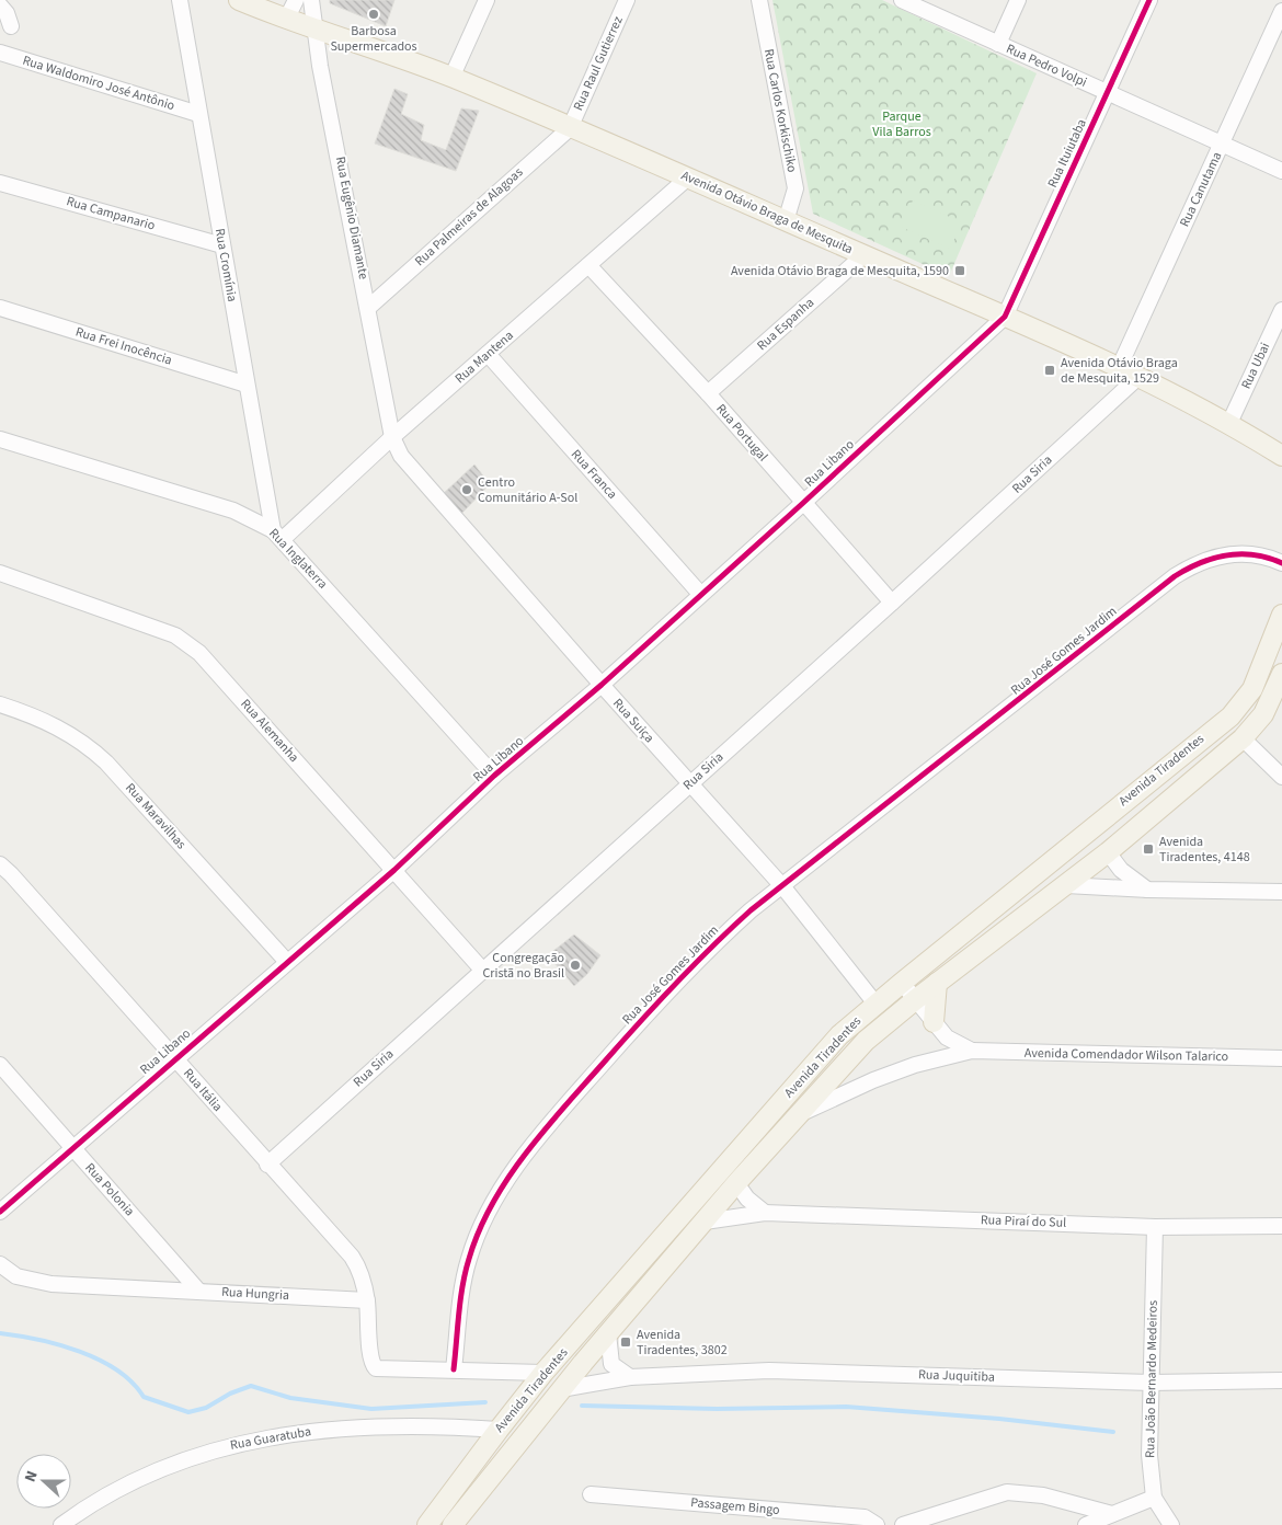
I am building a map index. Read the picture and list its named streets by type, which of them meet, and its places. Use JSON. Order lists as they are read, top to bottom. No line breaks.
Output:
{"streets":{"main road":["Avenida Otávio Braga de Mesquita","Avenida Tiradentes"],"street":["Rua Raul Gutierrez","Rua Pedro Volpi","Rua Waldomiro José Antônio","Rua Carlos Korkischiko","Rua Ituiutaba","Rua Canutama","Rua Campanario","Rua Palmeiras de Alagoas","Rua Eugênio Diamante","Rua Cromínia","Rua Espanha","Rua Frei Inocência","Rua Mantena","Rua Ubai","Rua Portugal","Rua Libano","Rua Franca","Rua Siria","Rua Inglaterra","Rua José Gomes Jardim","Rua Suiça","Rua Alemanha","Rua Maravilhas","Avenida Comendador Wilson Talarico","Rua Itália","Rua Polonia","Rua Piraí do Sul","Rua Hungria","Rua Juquitiba","Rua João Bernardo Medeiros","Rua Guaratuba","Passagem Bingo"]},"crossings":[["Rua Raul Gutierrez","Avenida Otávio Braga de Mesquita"],["Rua Raul Gutierrez","Rua Palmeiras de Alagoas"],["Rua Pedro Volpi","Rua Ituiutaba"],["Rua Pedro Volpi","Rua Canutama"],["Rua Waldomiro José Antônio","Rua Cromínia"],["Rua Carlos Korkischiko","Avenida Otávio Braga de Mesquita"],["Rua Ituiutaba","Avenida Otávio Braga de Mesquita"],["Rua Ituiutaba","Rua Libano"],["Rua Canutama","Avenida Otávio Braga de Mesquita"],["Avenida Otávio Braga de Mesquita","Rua Palmeiras de Alagoas"],["Avenida Otávio Braga de Mesquita","Rua Eugênio Diamante"],["Avenida Otávio Braga de Mesquita","Rua Espanha"],["Avenida Otávio Braga de Mesquita","Rua Mantena"],["Avenida Otávio Braga de Mesquita","Rua Ubai"],["Avenida Otávio Braga de Mesquita","Rua Libano"],["Avenida Otávio Braga de Mesquita","Rua Siria"],["Rua Campanario","Rua Cromínia"],["Rua Palmeiras de Alagoas","Rua Eugênio Diamante"],["Rua Eugênio Diamante","Rua Mantena"],["Rua Eugênio Diamante","Rua Suiça"],["Rua Cromínia","Rua Frei Inocência"],["Rua Cromínia","Rua Mantena"],["Rua Cromínia","Rua Inglaterra"],["Rua Espanha","Rua Portugal"],["Rua Mantena","Rua Portugal"],["Rua Mantena","Rua Franca"],["Rua Mantena","Rua Inglaterra"],["Rua Mantena","Rua Suiça"],["Rua Portugal","Rua Libano"],["Rua Portugal","Rua Siria"],["Rua Libano","Rua Franca"],["Rua Libano","Rua Inglaterra"],["Rua Libano","Rua Suiça"],["Rua Libano","Rua Alemanha"],["Rua Libano","Rua Maravilhas"],["Rua Libano","Rua Itália"],["Rua Libano","Rua Polonia"],["Rua Siria","Rua Suiça"],["Rua Siria","Rua Alemanha"],["Rua Siria","Rua Itália"],["Rua José Gomes Jardim","Rua Suiça"],["Rua Suiça","Avenida Tiradentes"],["Avenida Tiradentes","Avenida Comendador Wilson Talarico"],["Avenida Tiradentes","Rua Piraí do Sul"],["Avenida Tiradentes","Rua Juquitiba"],["Avenida Tiradentes","Rua Guaratuba"],["Rua Itália","Rua Hungria"],["Rua Polonia","Rua Hungria"],["Rua Piraí do Sul","Rua João Bernardo Medeiros"],["Rua Juquitiba","Rua João Bernardo Medeiros"]],"parks":["Parque Vila Barros"],"places":{"other":["Barbosa Supermercados","Centro Comunitário A-Sol","Congregação Cristã no Brasil"],"transit":["Avenida Otávio Braga de Mesquita, 1590","Avenida Otávio Braga de Mesquita, 1529","Avenida Tiradentes, 4148","Avenida Tiradentes, 3802"]},"north":"left"}
